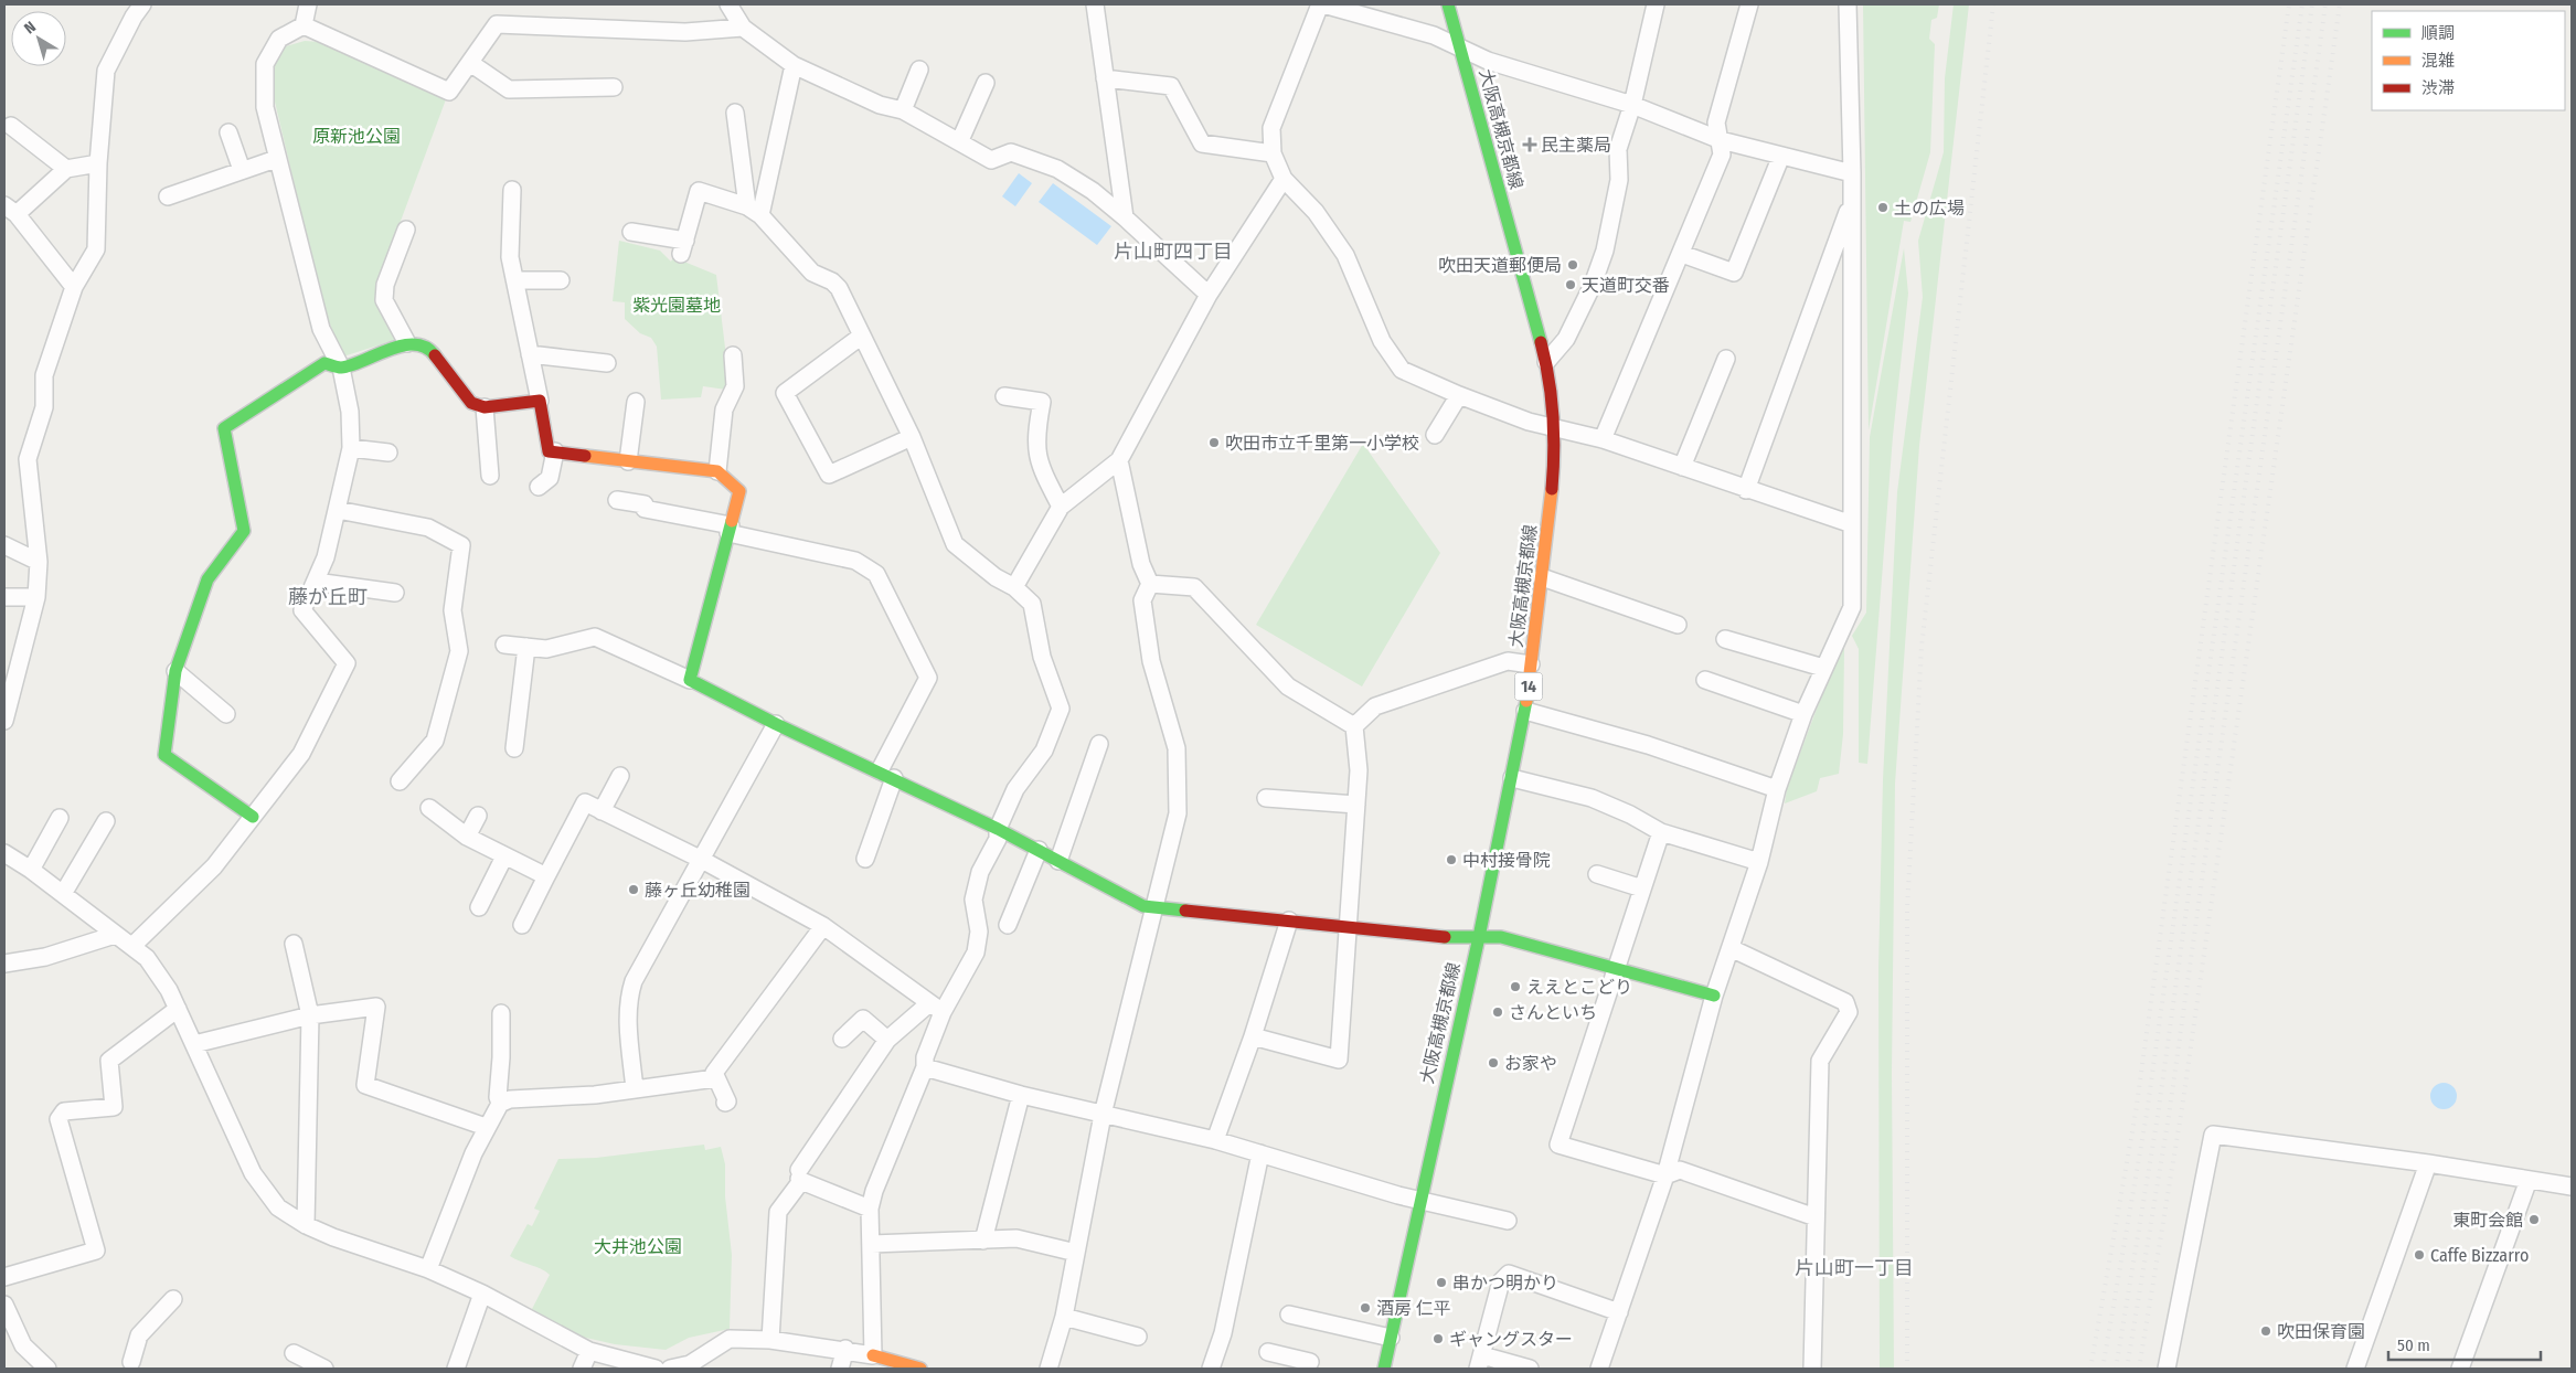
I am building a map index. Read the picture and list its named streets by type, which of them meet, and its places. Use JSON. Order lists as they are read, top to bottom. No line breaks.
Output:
{"streets":{"street":["大阪高槻京都線","14"]},"districts":["片山町四丁目","藤が丘町","片山町一丁目"],"parks":["原新池公園","紫光園墓地","大井池公園"],"places":{"health":["民主薬局"],"other":["土の広場","吹田天道郵便局","天道町交番","吹田市立千里第一小学校","中村接骨院","藤ヶ丘幼稚園","ええとこどり","さんといち","お家や","東町会館","Caffe Bizzarro","串かつ明かり","酒房 仁平","吹田保育園","ギャングスター"]},"legend":["順調","混雑","渋滞"],"scale_bar":"50 m","north":"top left"}
